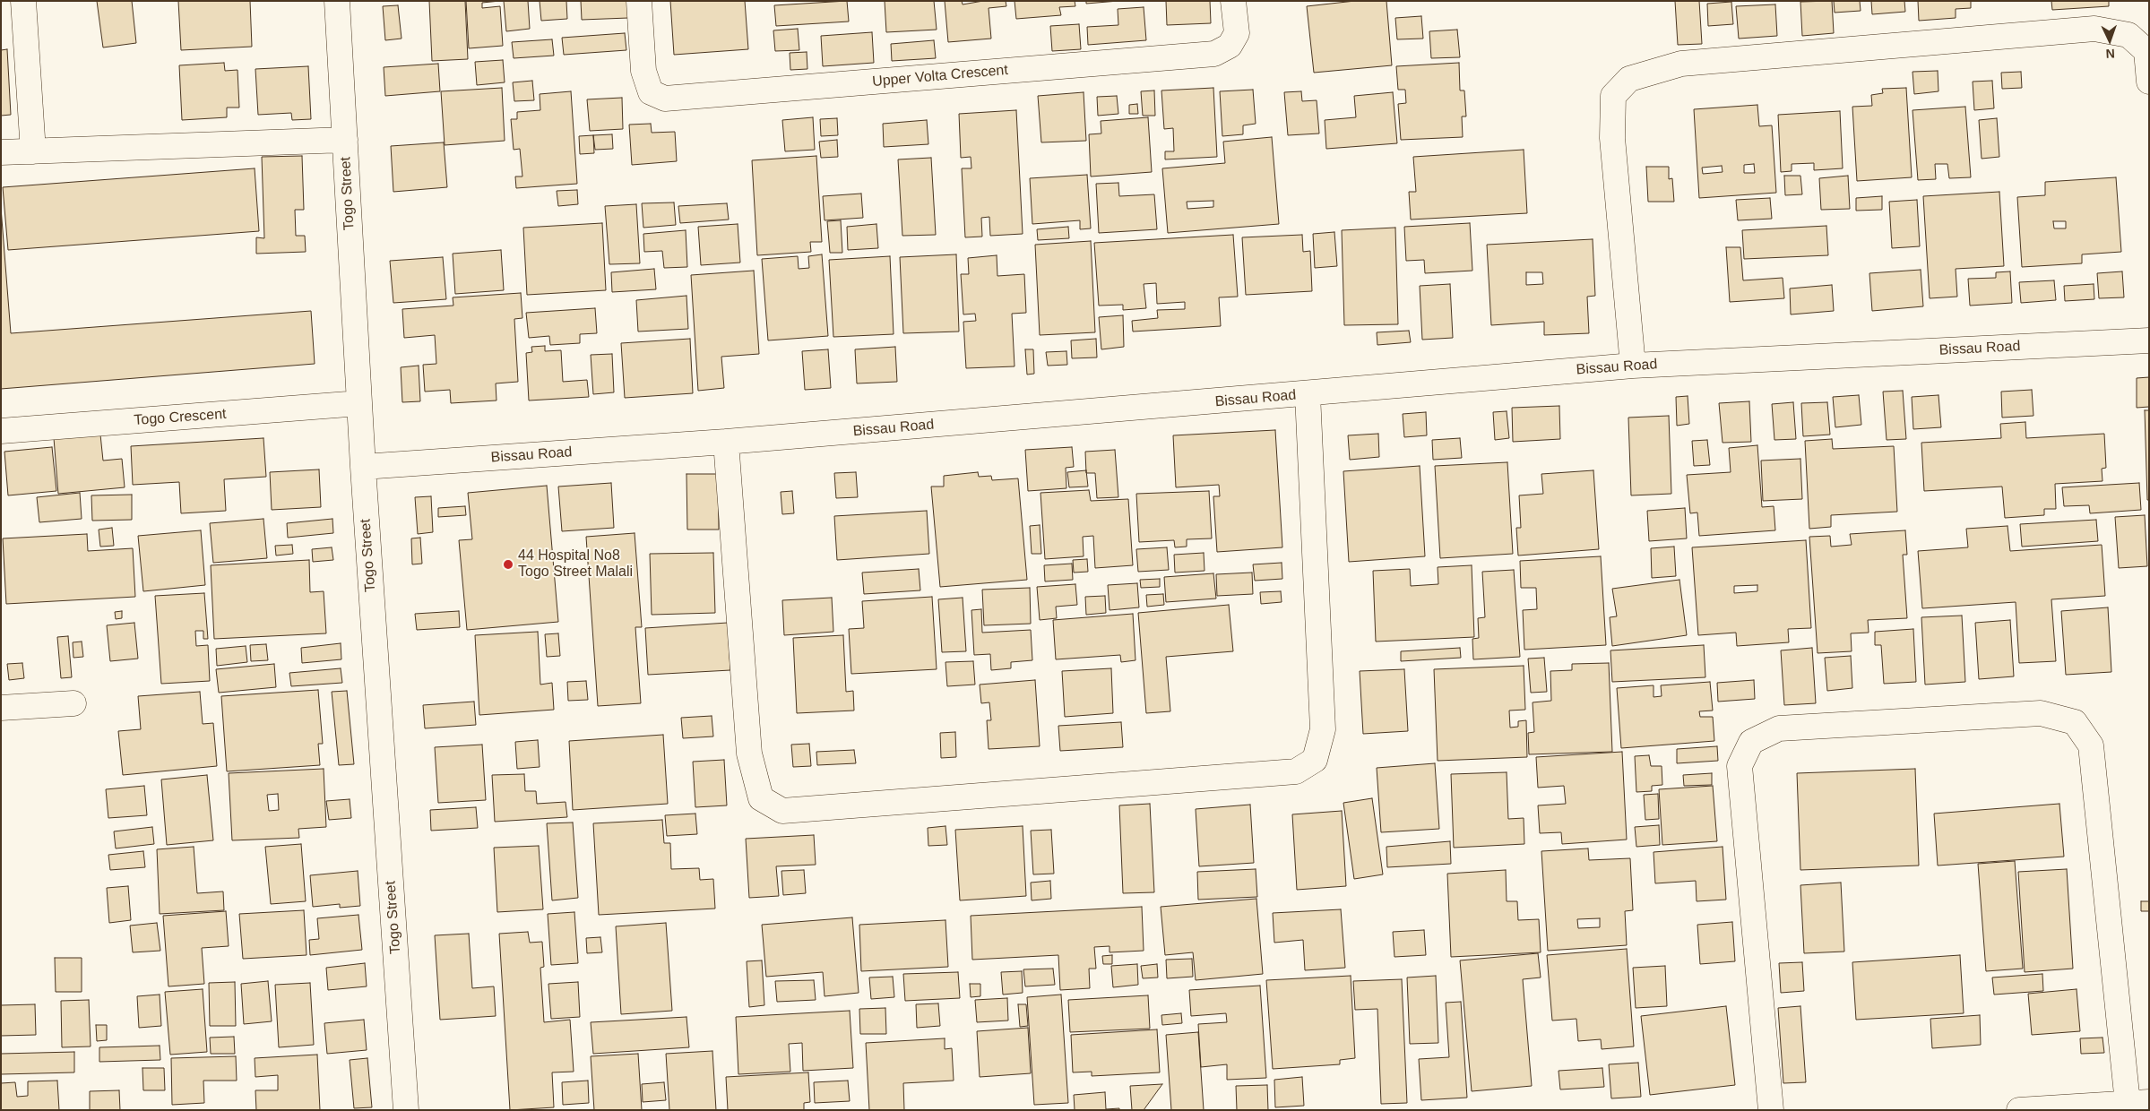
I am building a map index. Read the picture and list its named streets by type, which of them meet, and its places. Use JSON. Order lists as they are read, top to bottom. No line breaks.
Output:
{"streets":{"street":["Upper Volta Crescent","Togo Street","Bissau Road","Togo Crescent"]},"crossings":[["Togo Street","Bissau Road"],["Togo Street","Togo Crescent"]],"places":["44 Hospital No8 Togo Street Malali"],"north":"bottom"}
